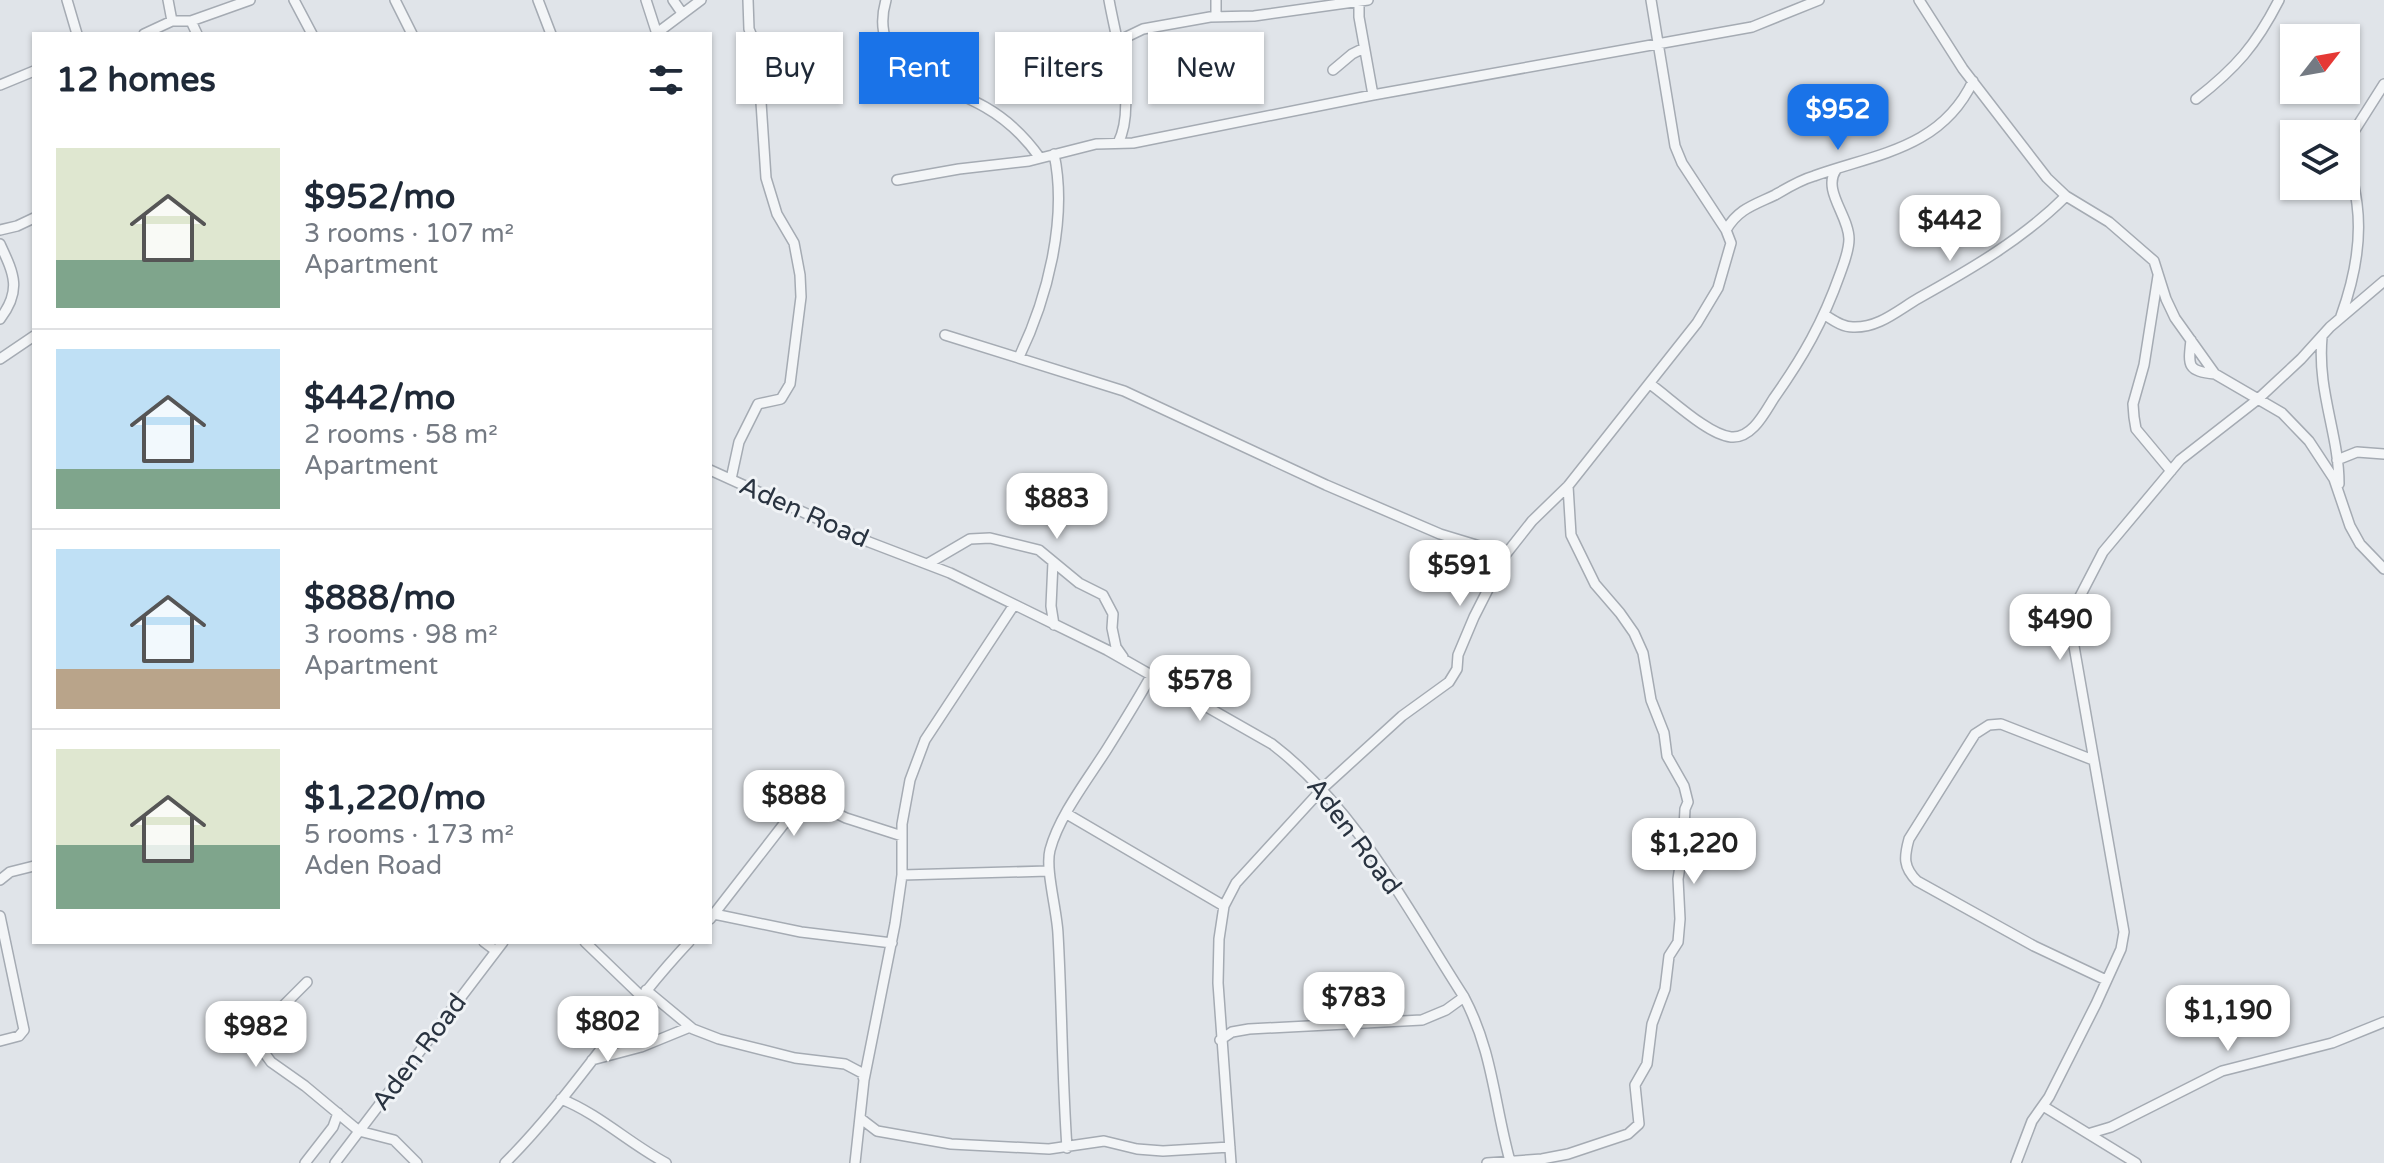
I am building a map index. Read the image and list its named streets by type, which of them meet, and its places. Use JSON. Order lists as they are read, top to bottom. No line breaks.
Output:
{"streets":{"street":["Aden Road"]},"north":"top right","page":{"chip":["Buy","Rent","Filters","New"],"heading":"12 homes","price":["$952","$442","$883","$591","$490","$578","$888","$1,220","$783","$1,190","$802","$982"],"list":[{"name":"$952/mo","note":"3 rooms · 107 m² · Apartment"},{"name":"$442/mo","note":"2 rooms · 58 m² · Apartment"},{"name":"$888/mo","note":"3 rooms · 98 m² · Apartment"},{"name":"$1,220/mo","note":"5 rooms · 173 m² · Aden Road"}]}}
